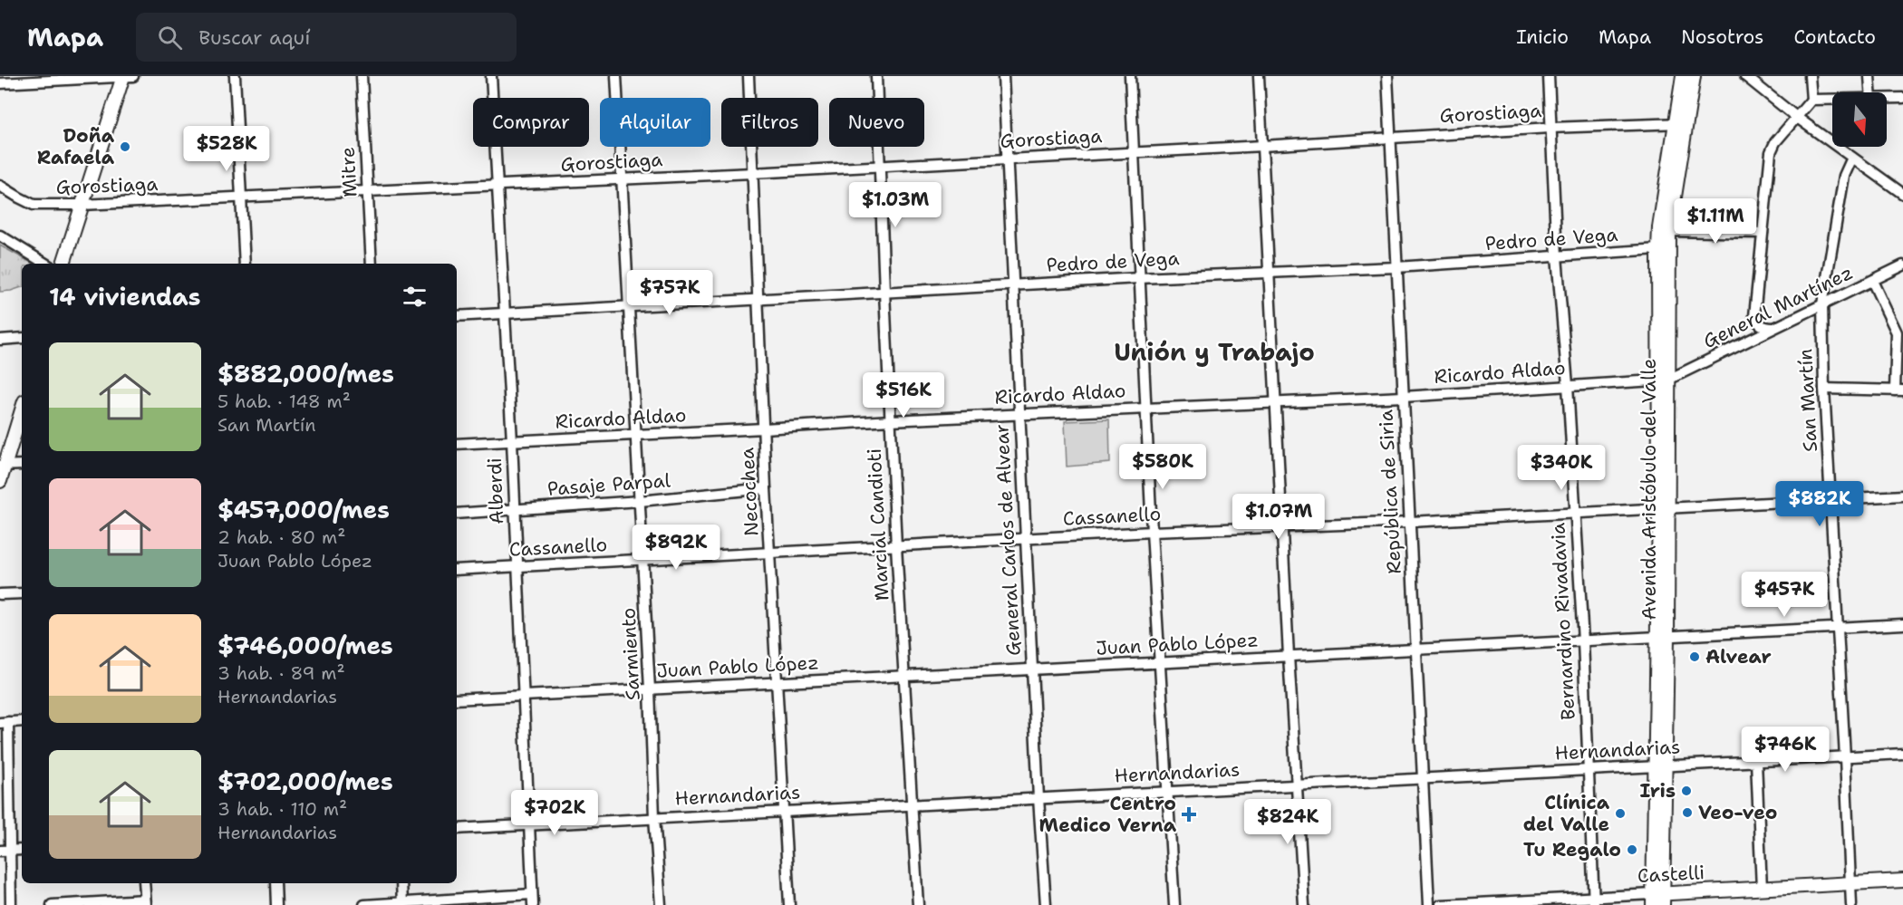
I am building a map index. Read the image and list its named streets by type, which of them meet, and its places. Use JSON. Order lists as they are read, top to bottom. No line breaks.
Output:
{"streets":{"main road":["Avenida Aristóbulo del Valle","Castelli"],"street":["Gorostiaga","Mitre","Pedro de Vega","General Martínez","Ricardo Aldao","San Martín","Pasaje Parpal","Alberdi","Necochea","República de Siria","Cassanello","Marcial Candioti","General Carlos de Alvear","Bernardino Rivadavia","Juan Pablo López","Sarmiento","Hernandarias"]},"crossings":[["Gorostiaga","Mitre"],["Gorostiaga","Avenida Aristóbulo del Valle"],["Gorostiaga","Alberdi"],["Gorostiaga","Necochea"],["Gorostiaga","República de Siria"],["Gorostiaga","Marcial Candioti"],["Gorostiaga","General Carlos de Alvear"],["Gorostiaga","Bernardino Rivadavia"],["Gorostiaga","Sarmiento"],["Pedro de Vega","Avenida Aristóbulo del Valle"],["Pedro de Vega","Alberdi"],["Pedro de Vega","Necochea"],["Pedro de Vega","República de Siria"],["Pedro de Vega","Marcial Candioti"],["Pedro de Vega","General Carlos de Alvear"],["Pedro de Vega","Bernardino Rivadavia"],["Pedro de Vega","Sarmiento"],["General Martínez","Ricardo Aldao"],["General Martínez","San Martín"],["General Martínez","Avenida Aristóbulo del Valle"],["Ricardo Aldao","Avenida Aristóbulo del Valle"],["Ricardo Aldao","Alberdi"],["Ricardo Aldao","Necochea"],["Ricardo Aldao","República de Siria"],["Ricardo Aldao","Marcial Candioti"],["Ricardo Aldao","General Carlos de Alvear"],["Ricardo Aldao","Bernardino Rivadavia"],["Ricardo Aldao","Sarmiento"],["San Martín","Cassanello"],["San Martín","Juan Pablo López"],["San Martín","Hernandarias"],["San Martín","Castelli"],["Pasaje Parpal","Alberdi"],["Pasaje Parpal","Necochea"],["Pasaje Parpal","Sarmiento"],["Avenida Aristóbulo del Valle","Cassanello"],["Avenida Aristóbulo del Valle","Juan Pablo López"],["Avenida Aristóbulo del Valle","Hernandarias"],["Avenida Aristóbulo del Valle","Castelli"],["Alberdi","Cassanello"],["Alberdi","Juan Pablo López"],["Alberdi","Hernandarias"],["Necochea","Cassanello"],["Necochea","Juan Pablo López"],["Necochea","Hernandarias"],["República de Siria","Cassanello"],["República de Siria","Juan Pablo López"],["República de Siria","Hernandarias"],["Cassanello","Marcial Candioti"],["Cassanello","General Carlos de Alvear"],["Cassanello","Bernardino Rivadavia"],["Cassanello","Sarmiento"],["Marcial Candioti","Juan Pablo López"],["Marcial Candioti","Hernandarias"],["General Carlos de Alvear","Juan Pablo López"],["General Carlos de Alvear","Hernandarias"],["Bernardino Rivadavia","Juan Pablo López"],["Bernardino Rivadavia","Hernandarias"],["Bernardino Rivadavia","Castelli"],["Juan Pablo López","Sarmiento"],["Sarmiento","Hernandarias"]],"districts":["Unión y Trabajo"],"places":{"other":["Doña Rafaela","Alvear","Iris","Veo-veo","Clínica del Valle","Tu Regalo"],"health":["Centro Medico Verna"]},"north":"bottom","page":{"header":"Mapa","search":"Buscar aquí","nav":["Inicio","Mapa","Nosotros","Contacto"],"chip":["Comprar","Alquilar","Filtros","Nuevo"],"price":["$528K","$1.03M","$1.11M","$757K","$516K","$580K","$340K","$882K","$1.07M","$892K","$457K","$746K","$702K","$824K"],"heading":"14 viviendas","list":[{"name":"$882,000/mes","note":"5 hab. · 148 m² · San Martín"},{"name":"$457,000/mes","note":"2 hab. · 80 m² · Juan Pablo López"},{"name":"$746,000/mes","note":"3 hab. · 89 m² · Hernandarias"},{"name":"$702,000/mes","note":"3 hab. · 110 m² · Hernandarias"}]}}
